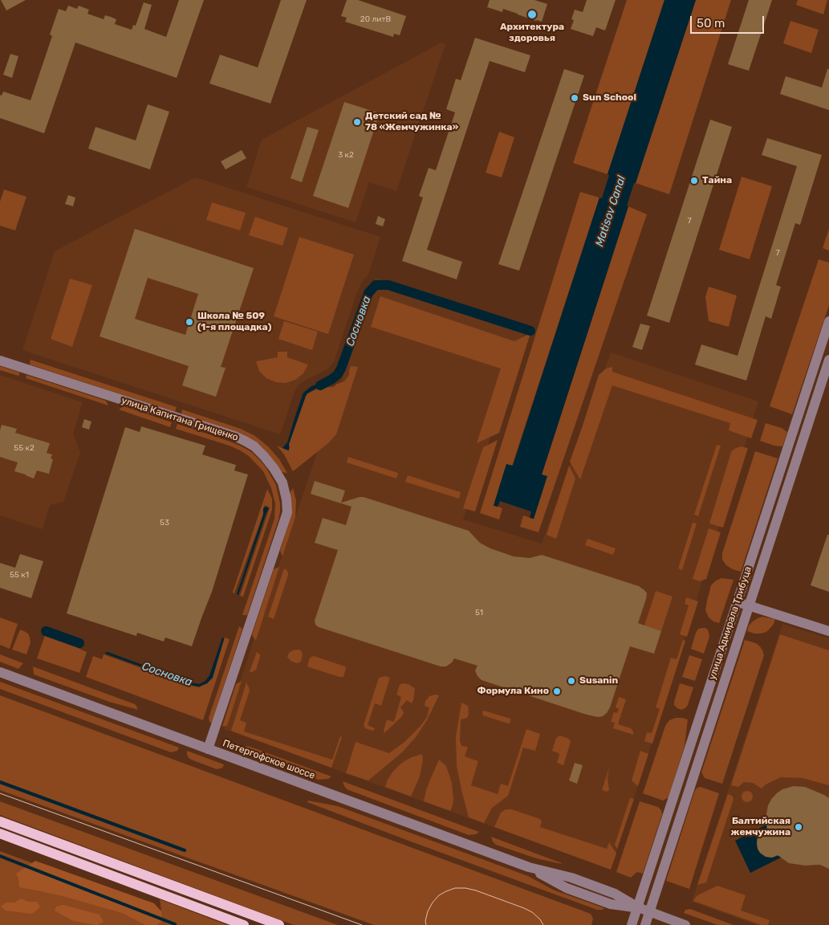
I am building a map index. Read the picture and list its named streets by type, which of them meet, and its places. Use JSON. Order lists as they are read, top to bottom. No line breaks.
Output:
{"streets":{"street":["улица Капитана Грищенко","улица Адмирала Трибуца","Петергофское шоссе"]},"crossings":[["улица Капитана Грищенко","Петергофское шоссе"],["улица Адмирала Трибуца","Петергофское шоссе"]],"water":["Matisov Canal","Сосновка"],"places":["Архитектура здоровья","Sun School","Детский сад № 78 «Жемчужинка»","Тайна","Школа № 509 (1-я площадка)","Susanin","Формула Кино","Балтийская жемчужина"],"house_numbers":["20 литВ","3 к2","7","7","55 к2","53","55 к1","51"],"scale_bar":"50 m"}
